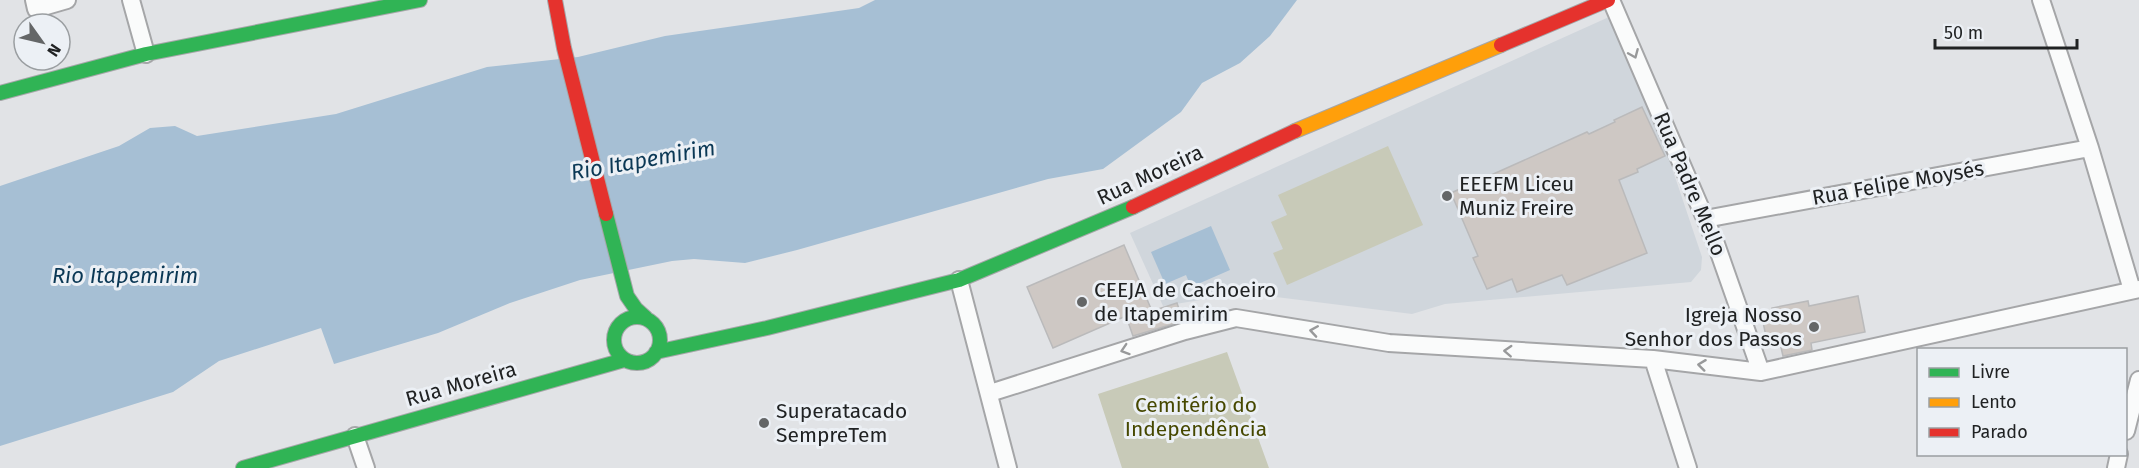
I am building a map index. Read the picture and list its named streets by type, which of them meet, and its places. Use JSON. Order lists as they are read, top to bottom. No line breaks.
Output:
{"streets":{"main road":["Rua Moreira"],"street":["Rua Felipe Moysés","Rua Padre Mello"]},"crossings":[["Rua Moreira","Rua Padre Mello"],["Rua Felipe Moysés","Rua Padre Mello"]],"one_way":["Rua Padre Mello"],"water":["Rio Itapemirim"],"parks":["Cemitério do Independência"],"places":["EEEFM Liceu Muniz Freire","CEEJA de Cachoeiro de Itapemirim","Igreja Nosso Senhor dos Passos","Superatacado SempreTem"],"legend":["Livre","Lento","Parado"],"scale_bar":"50 m","north":"bottom right"}
